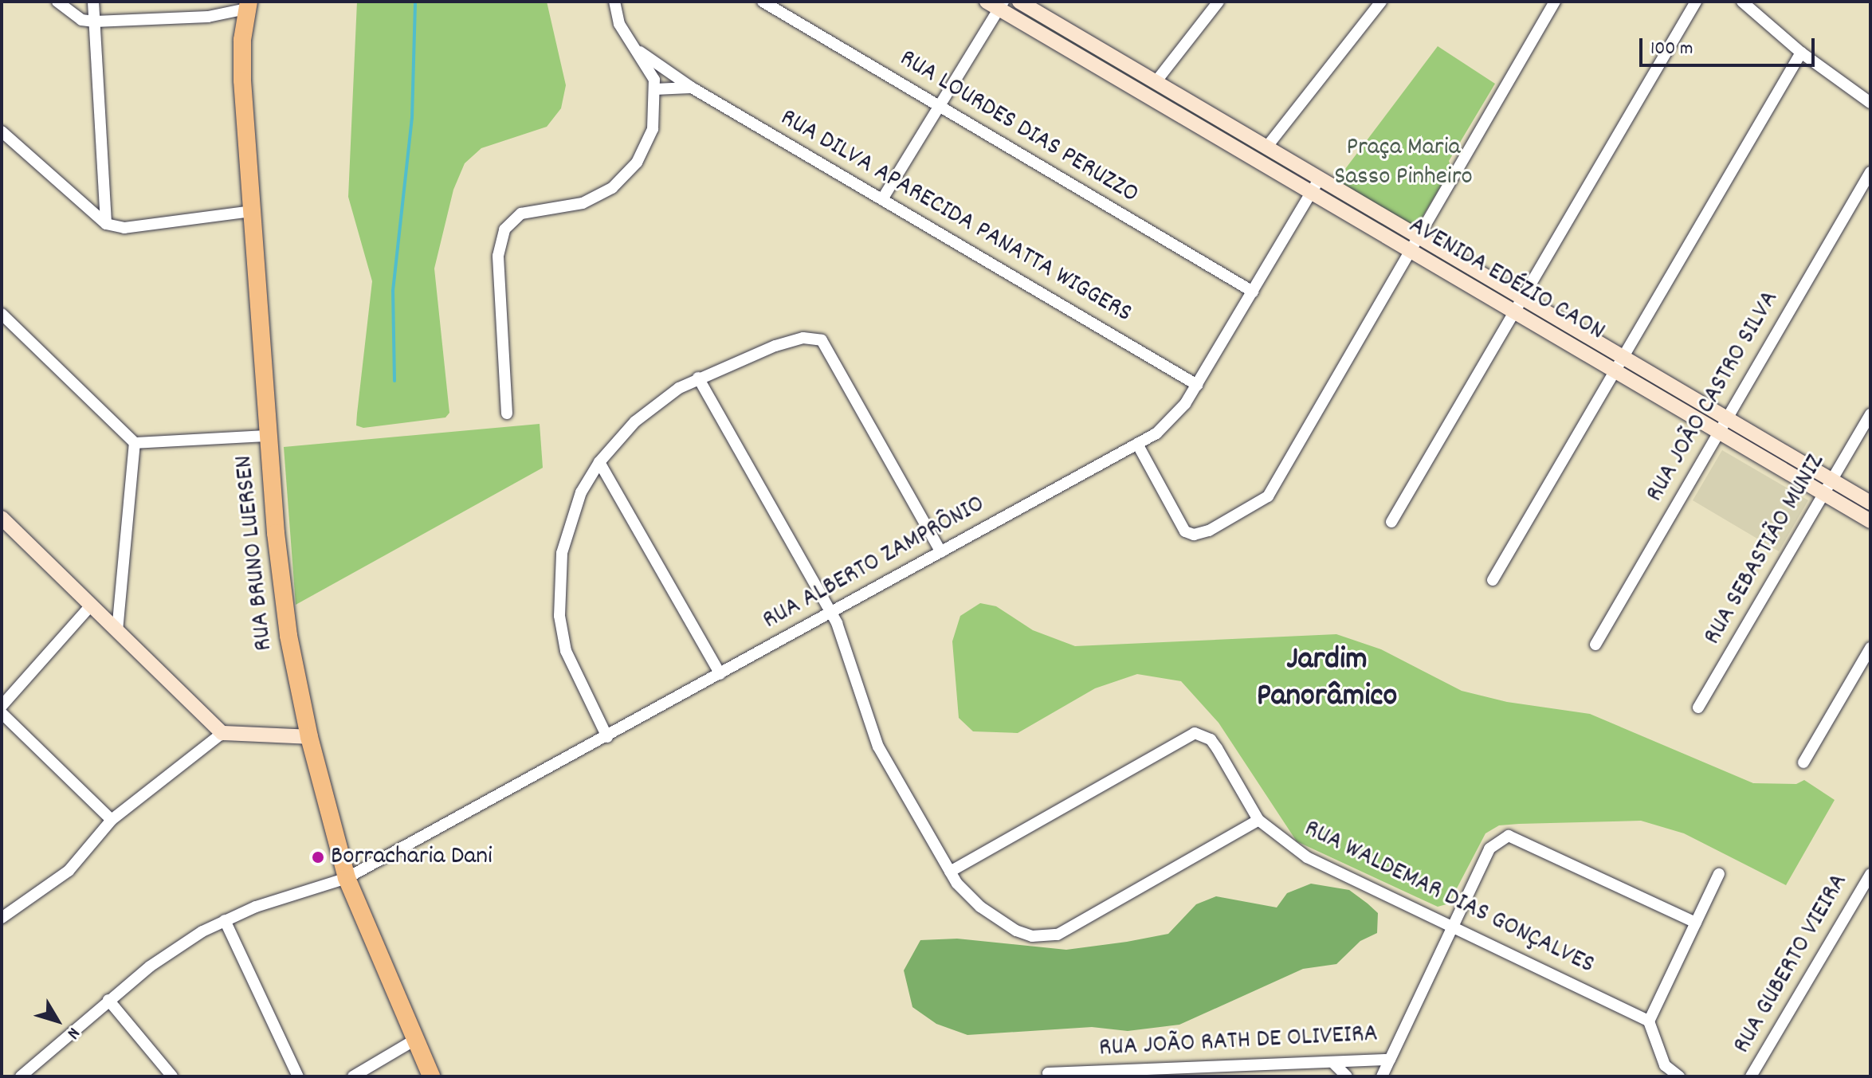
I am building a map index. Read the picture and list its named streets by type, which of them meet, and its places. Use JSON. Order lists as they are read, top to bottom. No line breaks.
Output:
{"streets":{"main road":["AVENIDA EDÉZIO CAON","RUA BRUNO LUERSEN"],"street":["RUA LOURDES DIAS PERUZZO","RUA DILVA APARECIDA PANATTA WIGGERS","RUA JOÃO CASTRO SILVA","RUA SEBASTIÃO MUNIZ","RUA ALBERTO ZAMPRÔNIO","RUA WALDEMAR DIAS GONÇALVES","RUA GUBERTO VIEIRA","RUA JOÃO RATH DE OLIVEIRA"]},"crossings":[["RUA LOURDES DIAS PERUZZO","RUA ALBERTO ZAMPRÔNIO"],["RUA DILVA APARECIDA PANATTA WIGGERS","RUA ALBERTO ZAMPRÔNIO"],["AVENIDA EDÉZIO CAON","RUA JOÃO CASTRO SILVA"],["AVENIDA EDÉZIO CAON","RUA SEBASTIÃO MUNIZ"],["AVENIDA EDÉZIO CAON","RUA ALBERTO ZAMPRÔNIO"],["RUA BRUNO LUERSEN","RUA ALBERTO ZAMPRÔNIO"],["RUA WALDEMAR DIAS GONÇALVES","RUA JOÃO RATH DE OLIVEIRA"]],"districts":["Jardim Panorâmico"],"parks":["Praça Maria Sasso Pinheiro"],"places":["Borracharia Dani"],"scale_bar":"100 m","north":"bottom right"}
